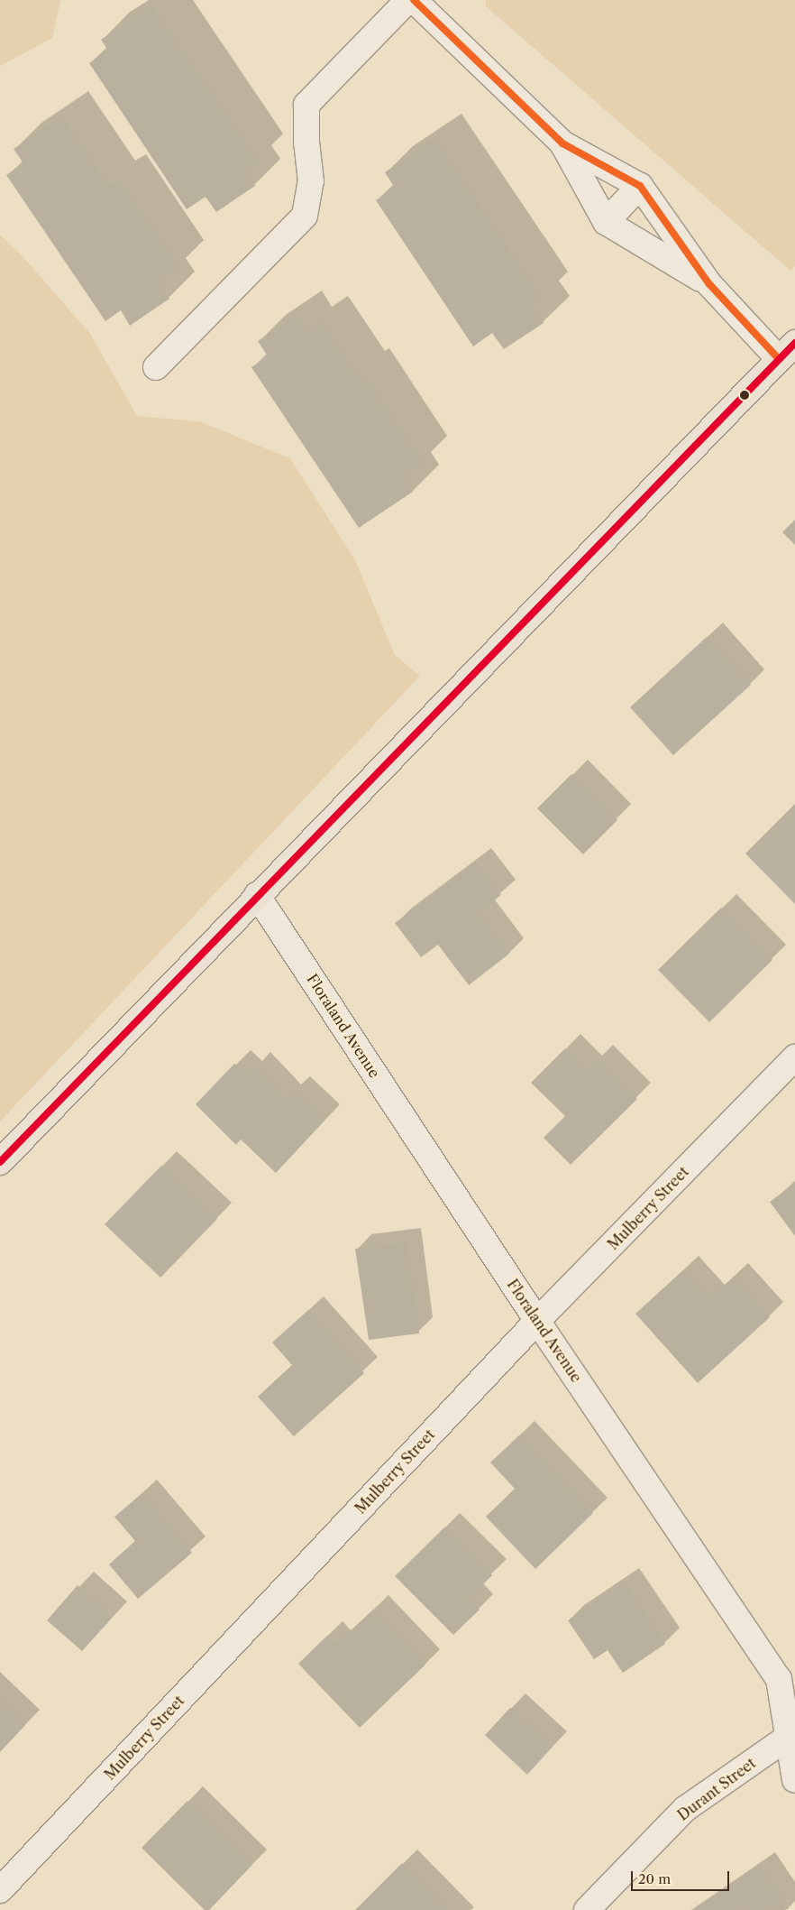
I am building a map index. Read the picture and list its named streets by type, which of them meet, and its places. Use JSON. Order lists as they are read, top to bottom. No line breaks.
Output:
{"streets":{"street":["Floraland Avenue","Mulberry Street","Durant Street"]},"crossings":[["Floraland Avenue","Mulberry Street"],["Floraland Avenue","Durant Street"]],"scale_bar":"20 m"}
